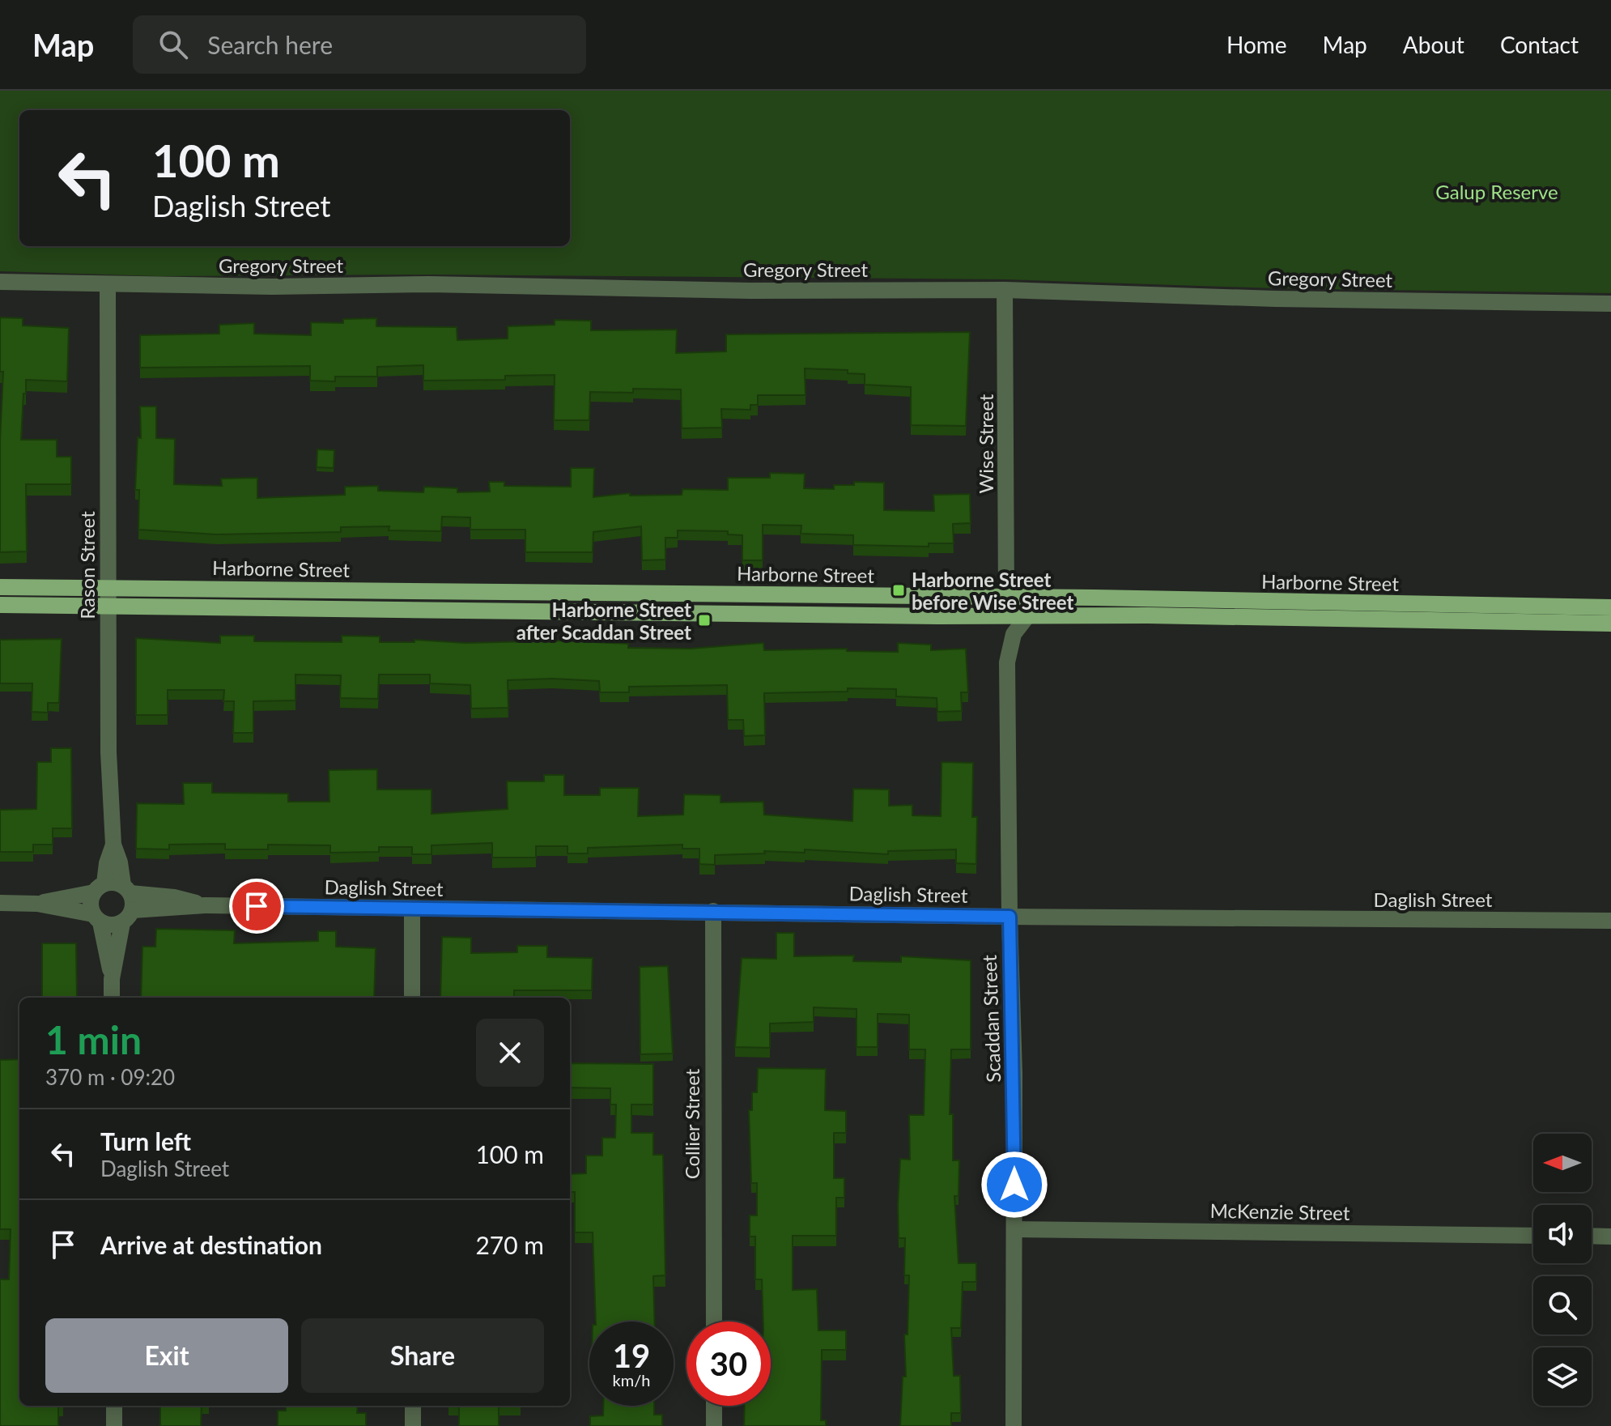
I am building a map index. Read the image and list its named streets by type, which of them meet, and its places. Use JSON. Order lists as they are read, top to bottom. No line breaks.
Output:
{"streets":{"main road":["Harborne Street"],"street":["Gregory Street","Wise Street","Rason Street","Daglish Street","Scaddan Street","Collier Street","McKenzie Street"]},"crossings":[["Gregory Street","Wise Street"],["Gregory Street","Rason Street"],["Wise Street","Harborne Street"],["Rason Street","Harborne Street"],["Rason Street","Daglish Street"],["Harborne Street","Scaddan Street"],["Daglish Street","Scaddan Street"],["Daglish Street","Collier Street"],["Scaddan Street","McKenzie Street"]],"parks":["Galup Reserve"],"places":{"transit":["Harborne Street before Wise Street","Harborne Street after Scaddan Street"]},"north":"left","page":{"header":"Map","search":"Search here","nav":["Home","Map","About","Contact"],"turn":["100 m","Daglish Street"],"heading":["1 min","370 m · 09:20"],"list":[{"name":"Turn left","note":"Daglish Street","value":"100 m"},{"name":"Arrive at destination","value":"270 m"}],"buttons":["Exit","Share"],"speed":"19 km/h","limit":"30"}}
